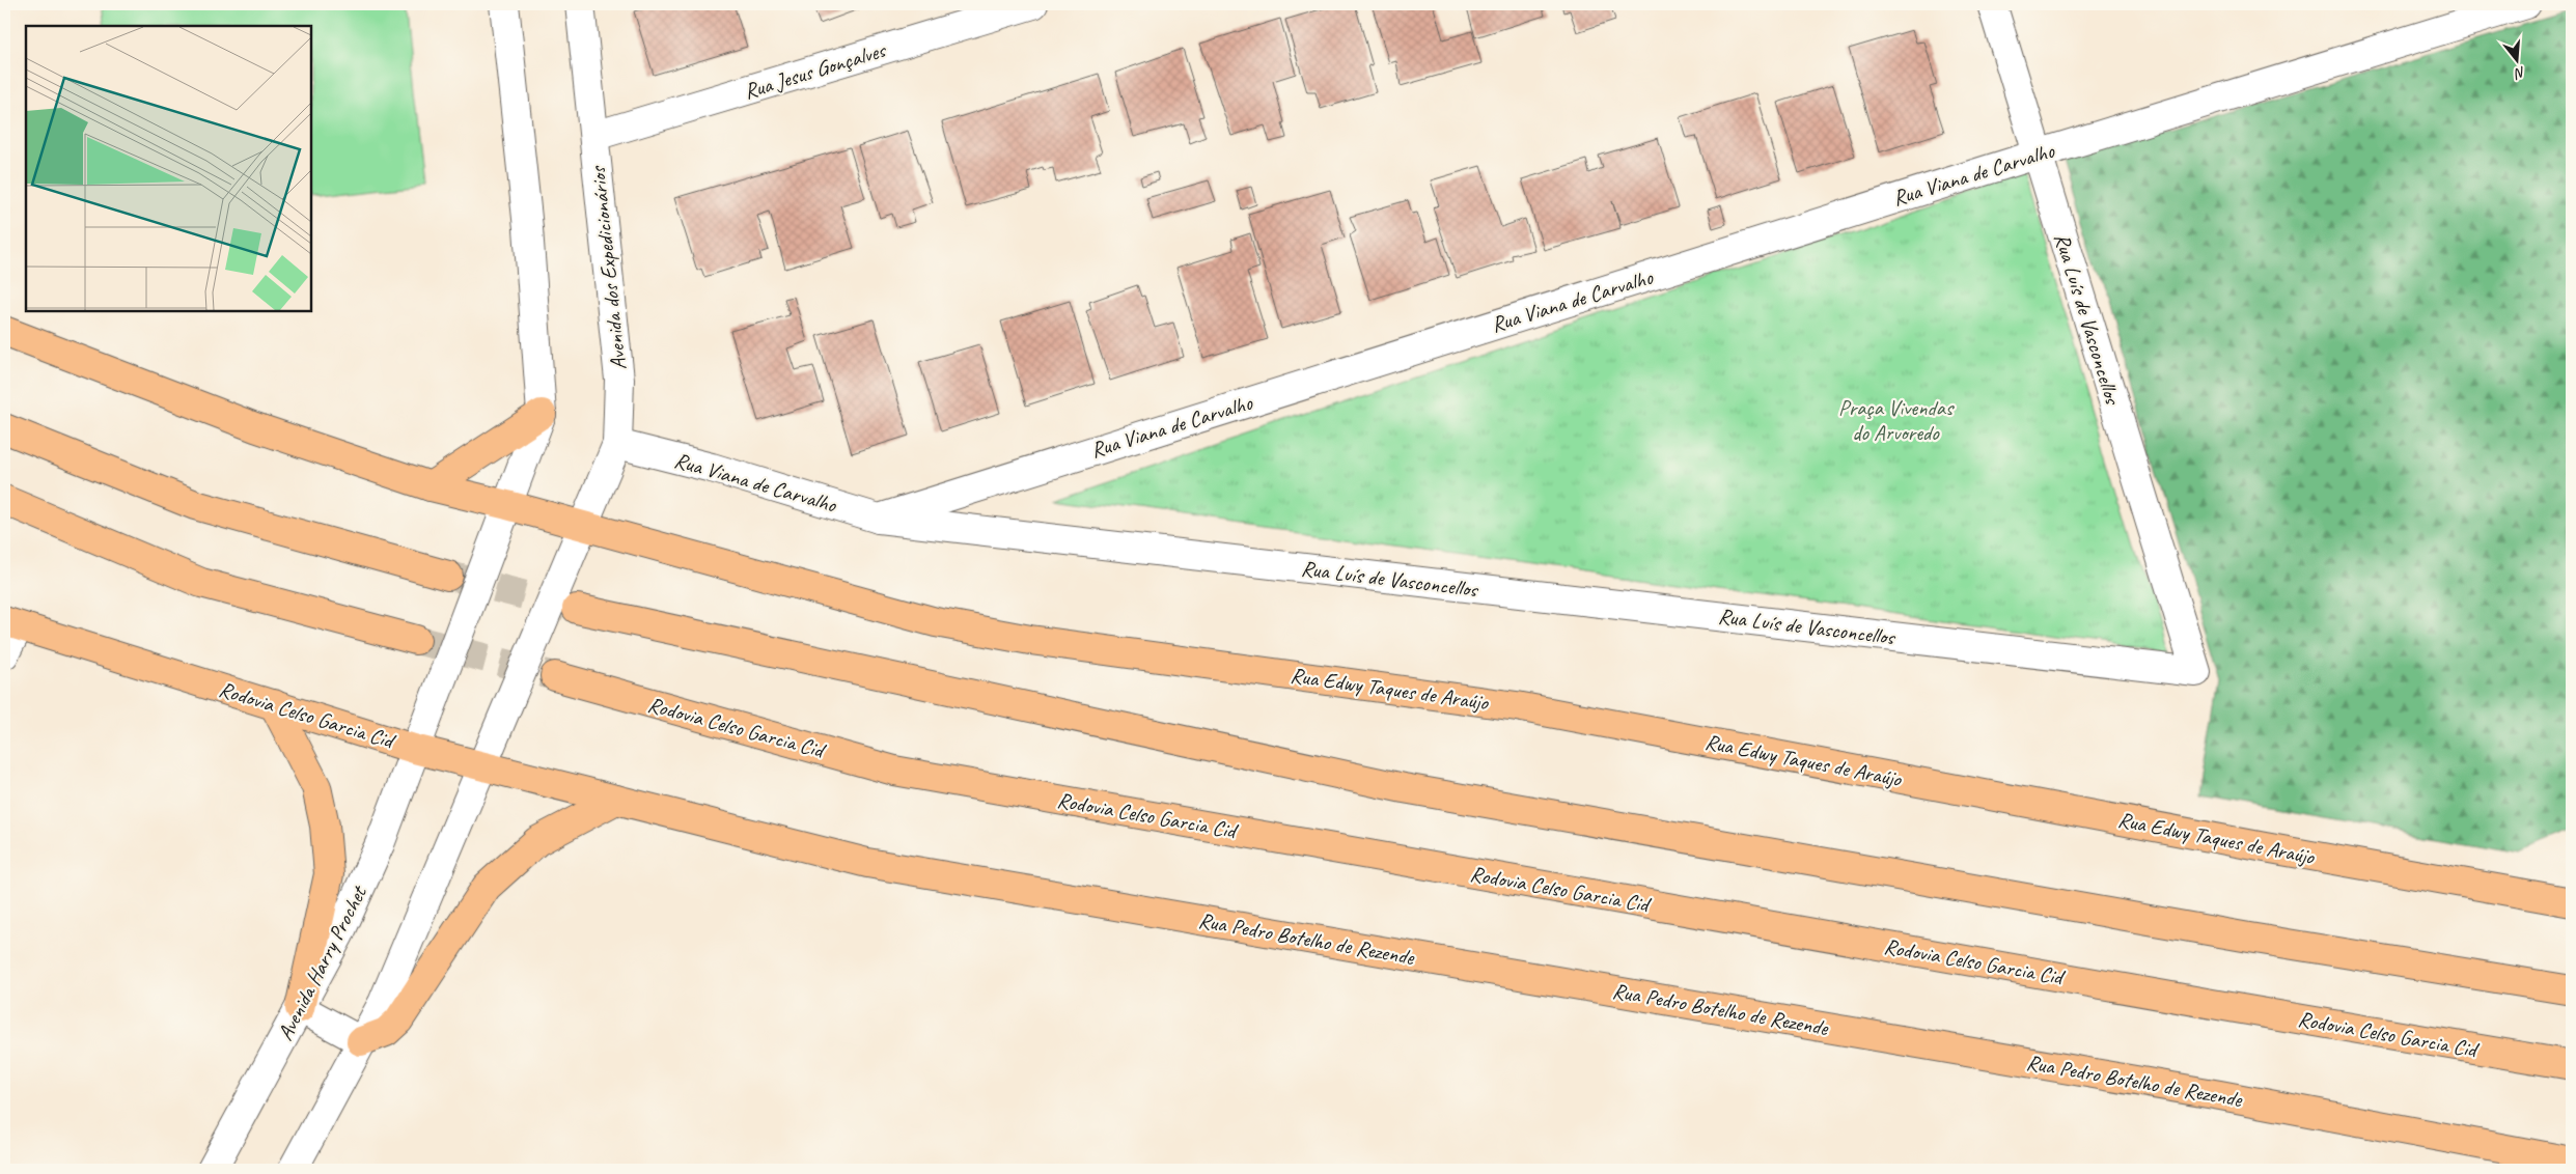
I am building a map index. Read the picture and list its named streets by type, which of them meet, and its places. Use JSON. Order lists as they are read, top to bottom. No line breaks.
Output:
{"streets":{"main road":["Rua Edwy Taques de Araújo","Rodovia Celso Garcia Cid","Rua Pedro Botelho de Rezende"],"street":["Rua Jesus Gonçalves","Rua Viana de Carvalho","Avenida dos Expedicionários","Rua Luís de Vasconcellos","Avenida Harry Prochet"]},"crossings":[["Rua Jesus Gonçalves","Avenida dos Expedicionários"],["Rua Viana de Carvalho","Avenida dos Expedicionários"],["Rua Viana de Carvalho","Rua Luís de Vasconcellos"],["Avenida dos Expedicionários","Rua Edwy Taques de Araújo"],["Avenida dos Expedicionários","Rodovia Celso Garcia Cid"],["Rodovia Celso Garcia Cid","Rua Pedro Botelho de Rezende"],["Rodovia Celso Garcia Cid","Avenida Harry Prochet"]],"parks":["Praça Vivendas do Arvoredo"],"north":"bottom"}
